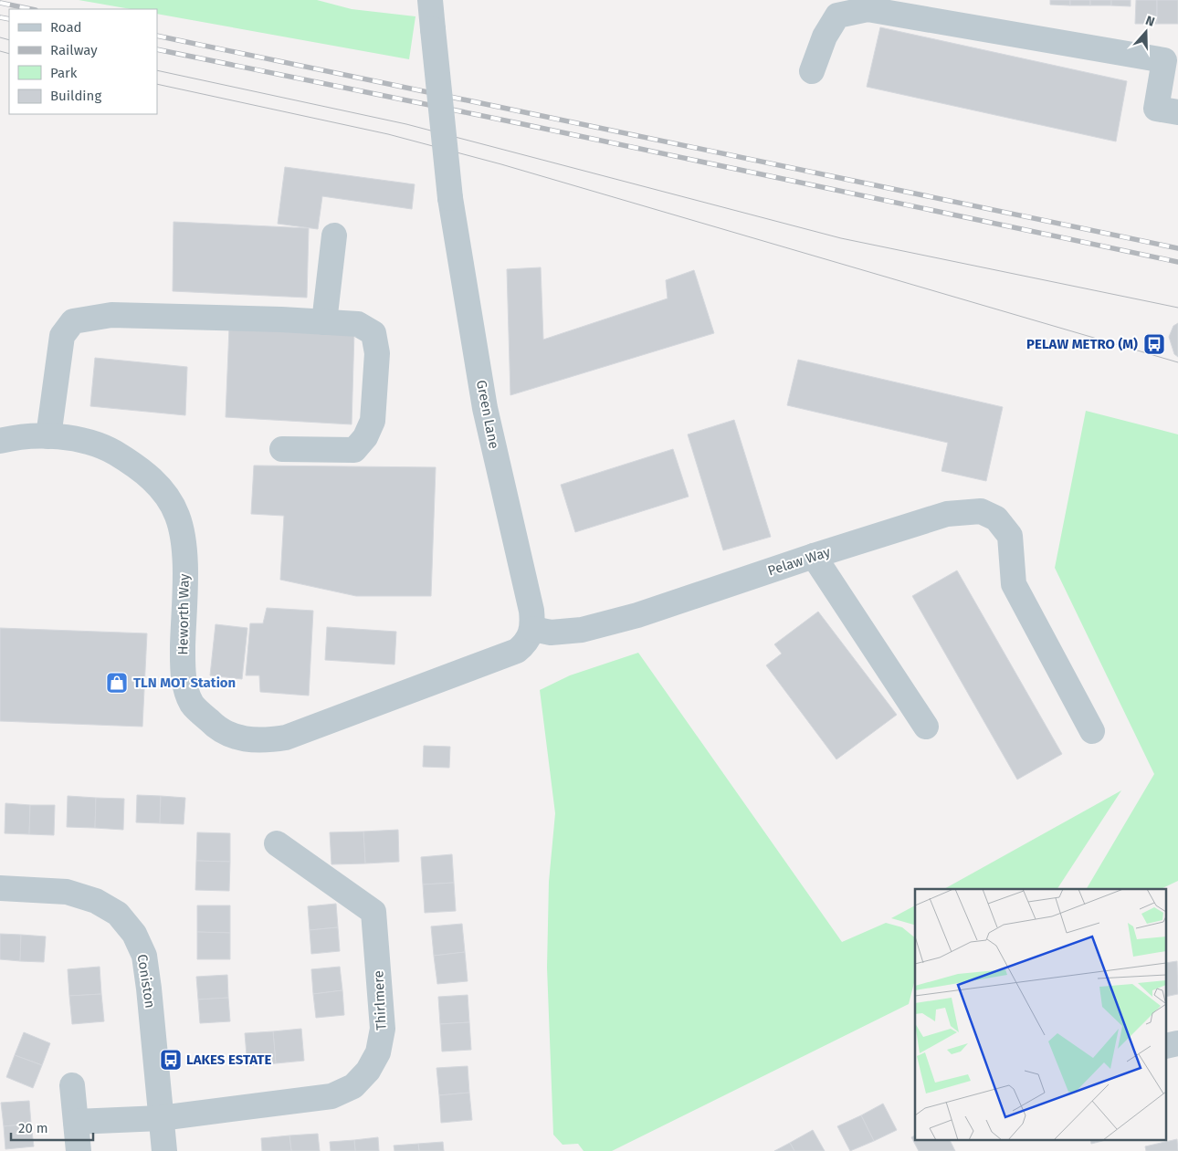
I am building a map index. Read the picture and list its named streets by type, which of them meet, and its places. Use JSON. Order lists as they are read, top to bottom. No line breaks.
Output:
{"streets":{"street":["Green Lane","Pelaw Way","Heworth Way","Coniston","Thirlmere"]},"crossings":[["Green Lane","Pelaw Way"],["Green Lane","Heworth Way"],["Pelaw Way","Heworth Way"],["Coniston","Thirlmere"]],"places":{"bus stop":["PELAW METRO (M)","LAKES ESTATE"],"shop":["TLN MOT Station"]},"legend":["Road","Railway","Park","Building"],"scale_bar":"20 m","north":"top"}
